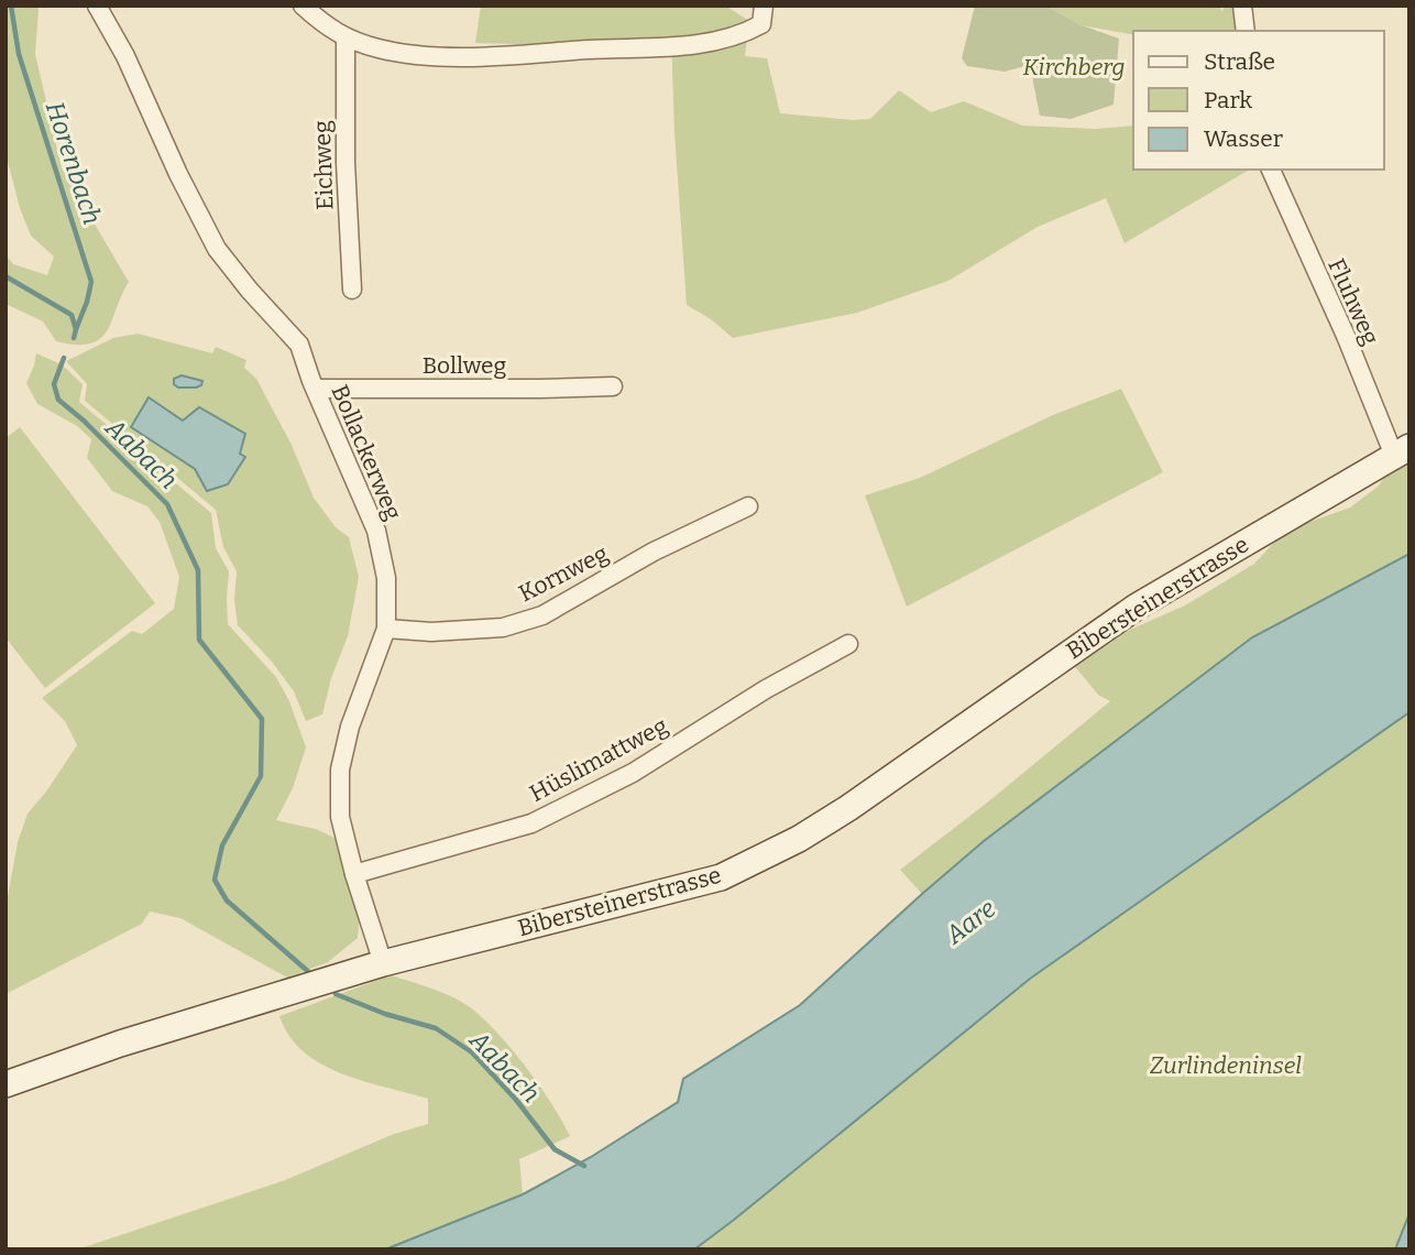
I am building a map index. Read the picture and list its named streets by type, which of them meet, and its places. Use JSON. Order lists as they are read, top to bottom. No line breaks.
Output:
{"streets":{"main road":["Bibersteinerstrasse"],"street":["Eichweg","Fluhweg","Bollweg","Bollackerweg","Kornweg","Hüslimattweg"]},"crossings":[["Fluhweg","Bibersteinerstrasse"],["Bollweg","Bollackerweg"],["Bollackerweg","Kornweg"],["Bollackerweg","Bibersteinerstrasse"],["Bollackerweg","Hüslimattweg"]],"water":["Horenbach","Aabach","Aare"],"parks":["Kirchberg","Zurlindeninsel"],"legend":["Straße","Park","Wasser"]}
